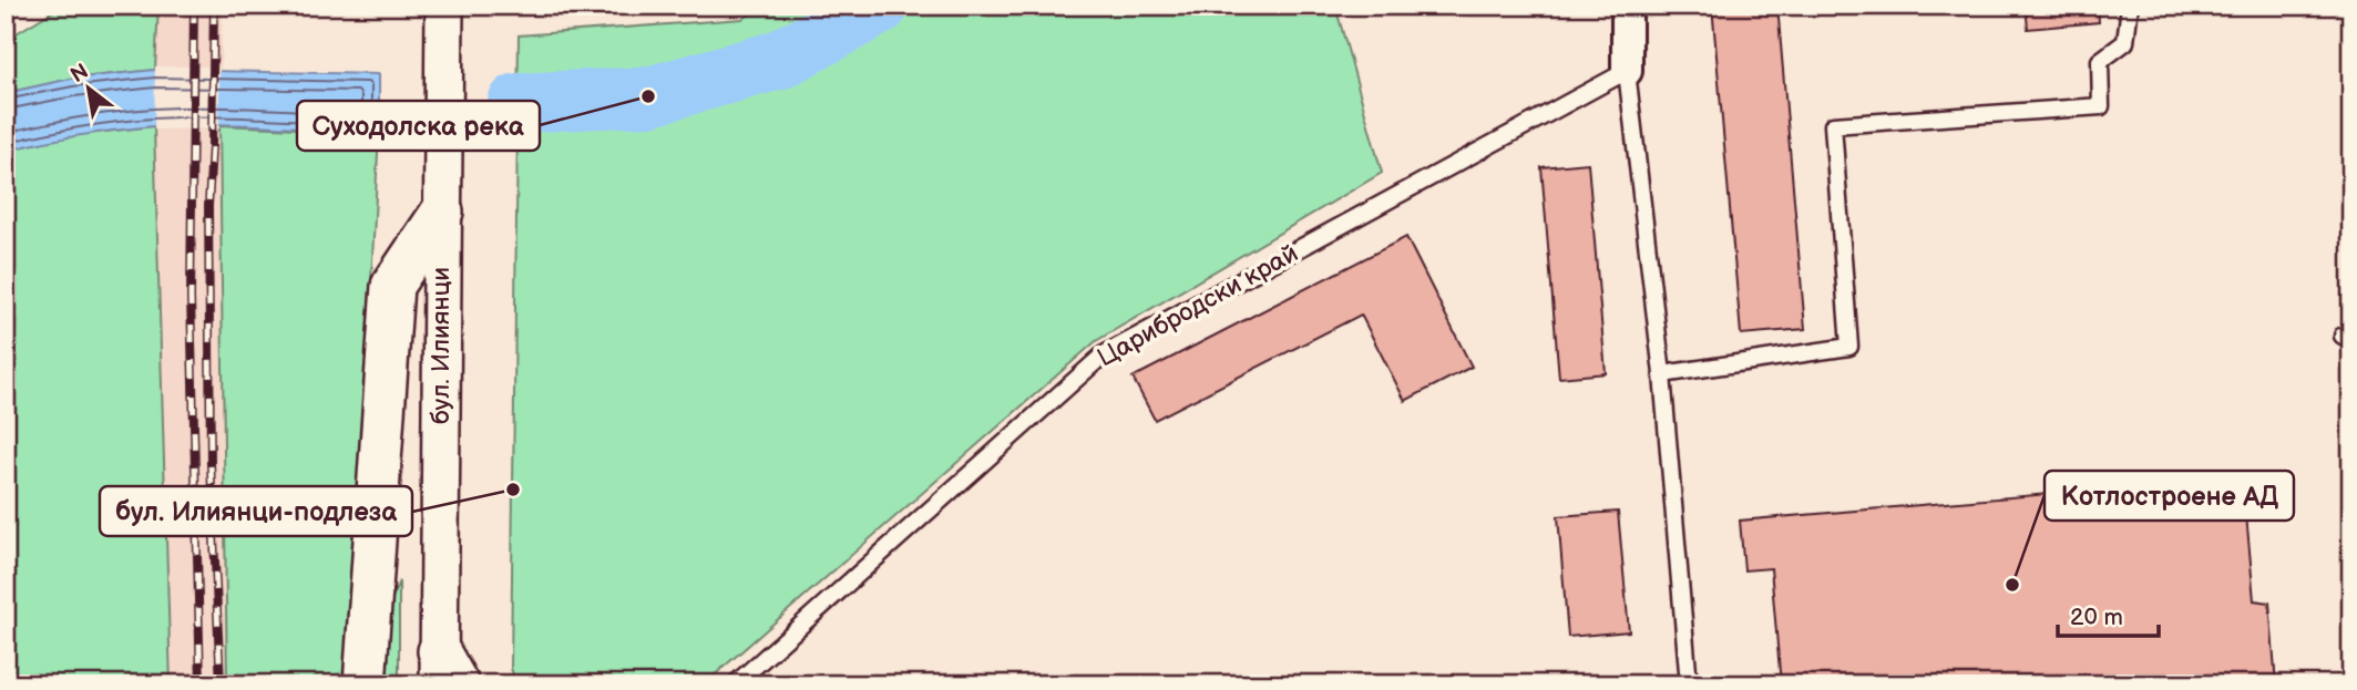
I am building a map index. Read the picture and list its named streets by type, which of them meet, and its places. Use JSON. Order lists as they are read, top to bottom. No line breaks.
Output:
{"streets":{"street":["бул. Илиянци"],"lane":["Царибродски край"]},"places":["Суходолска река","бул. Илиянци-подлеза","Котлостроене АД"],"scale_bar":"20 m","north":"top left"}
